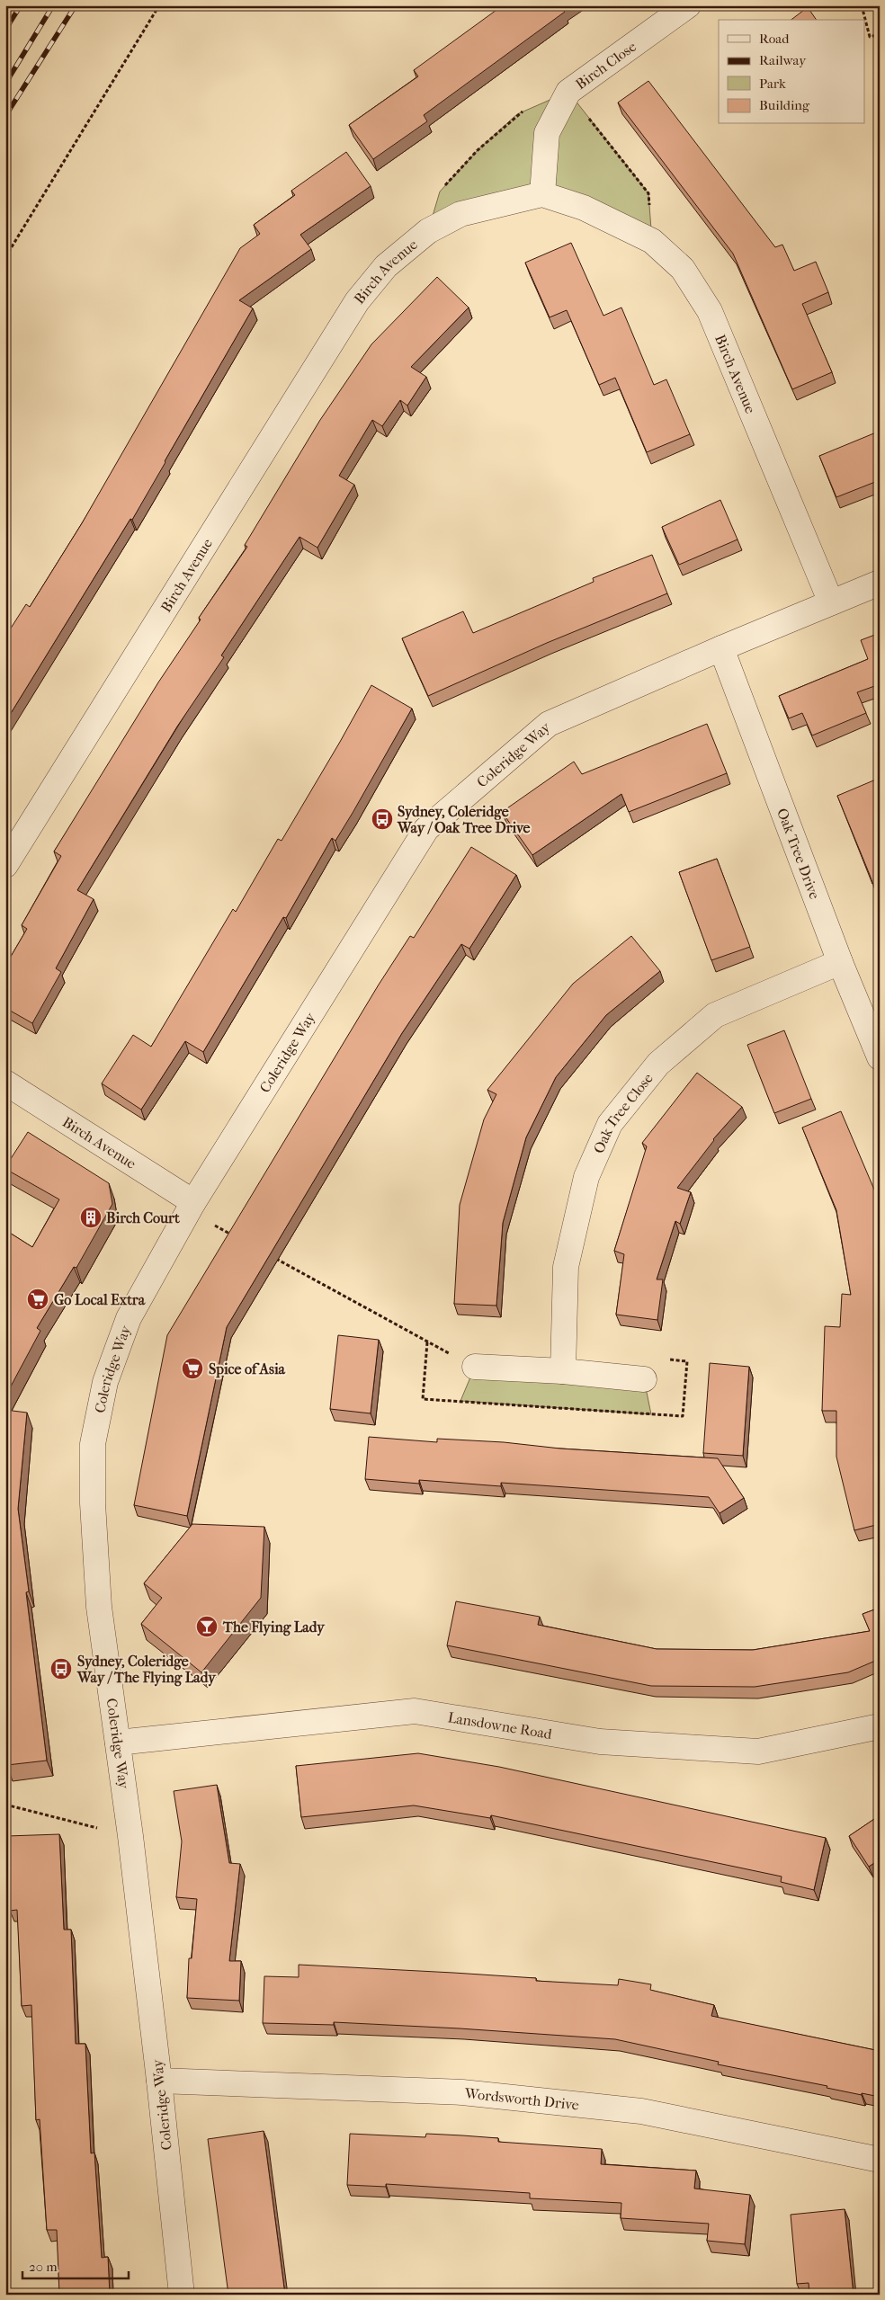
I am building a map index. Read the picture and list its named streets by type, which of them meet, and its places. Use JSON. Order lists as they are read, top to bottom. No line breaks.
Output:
{"streets":{"street":["Birch Close","Birch Avenue","Coleridge Way","Oak Tree Drive","Oak Tree Close","Lansdowne Road","Wordsworth Drive"]},"crossings":[["Birch Close","Birch Avenue"],["Birch Avenue","Coleridge Way"],["Coleridge Way","Oak Tree Drive"],["Coleridge Way","Lansdowne Road"],["Coleridge Way","Wordsworth Drive"],["Oak Tree Drive","Oak Tree Close"]],"places":{"bus stop":["Sydney, Coleridge Way / Oak Tree Drive","Sydney, Coleridge Way / The Flying Lady"],"building":["Birch Court"],"supermarket":["Go Local Extra","Spice of Asia"],"bar":["The Flying Lady"]},"legend":["Road","Railway","Park","Building"],"scale_bar":"20 m"}
